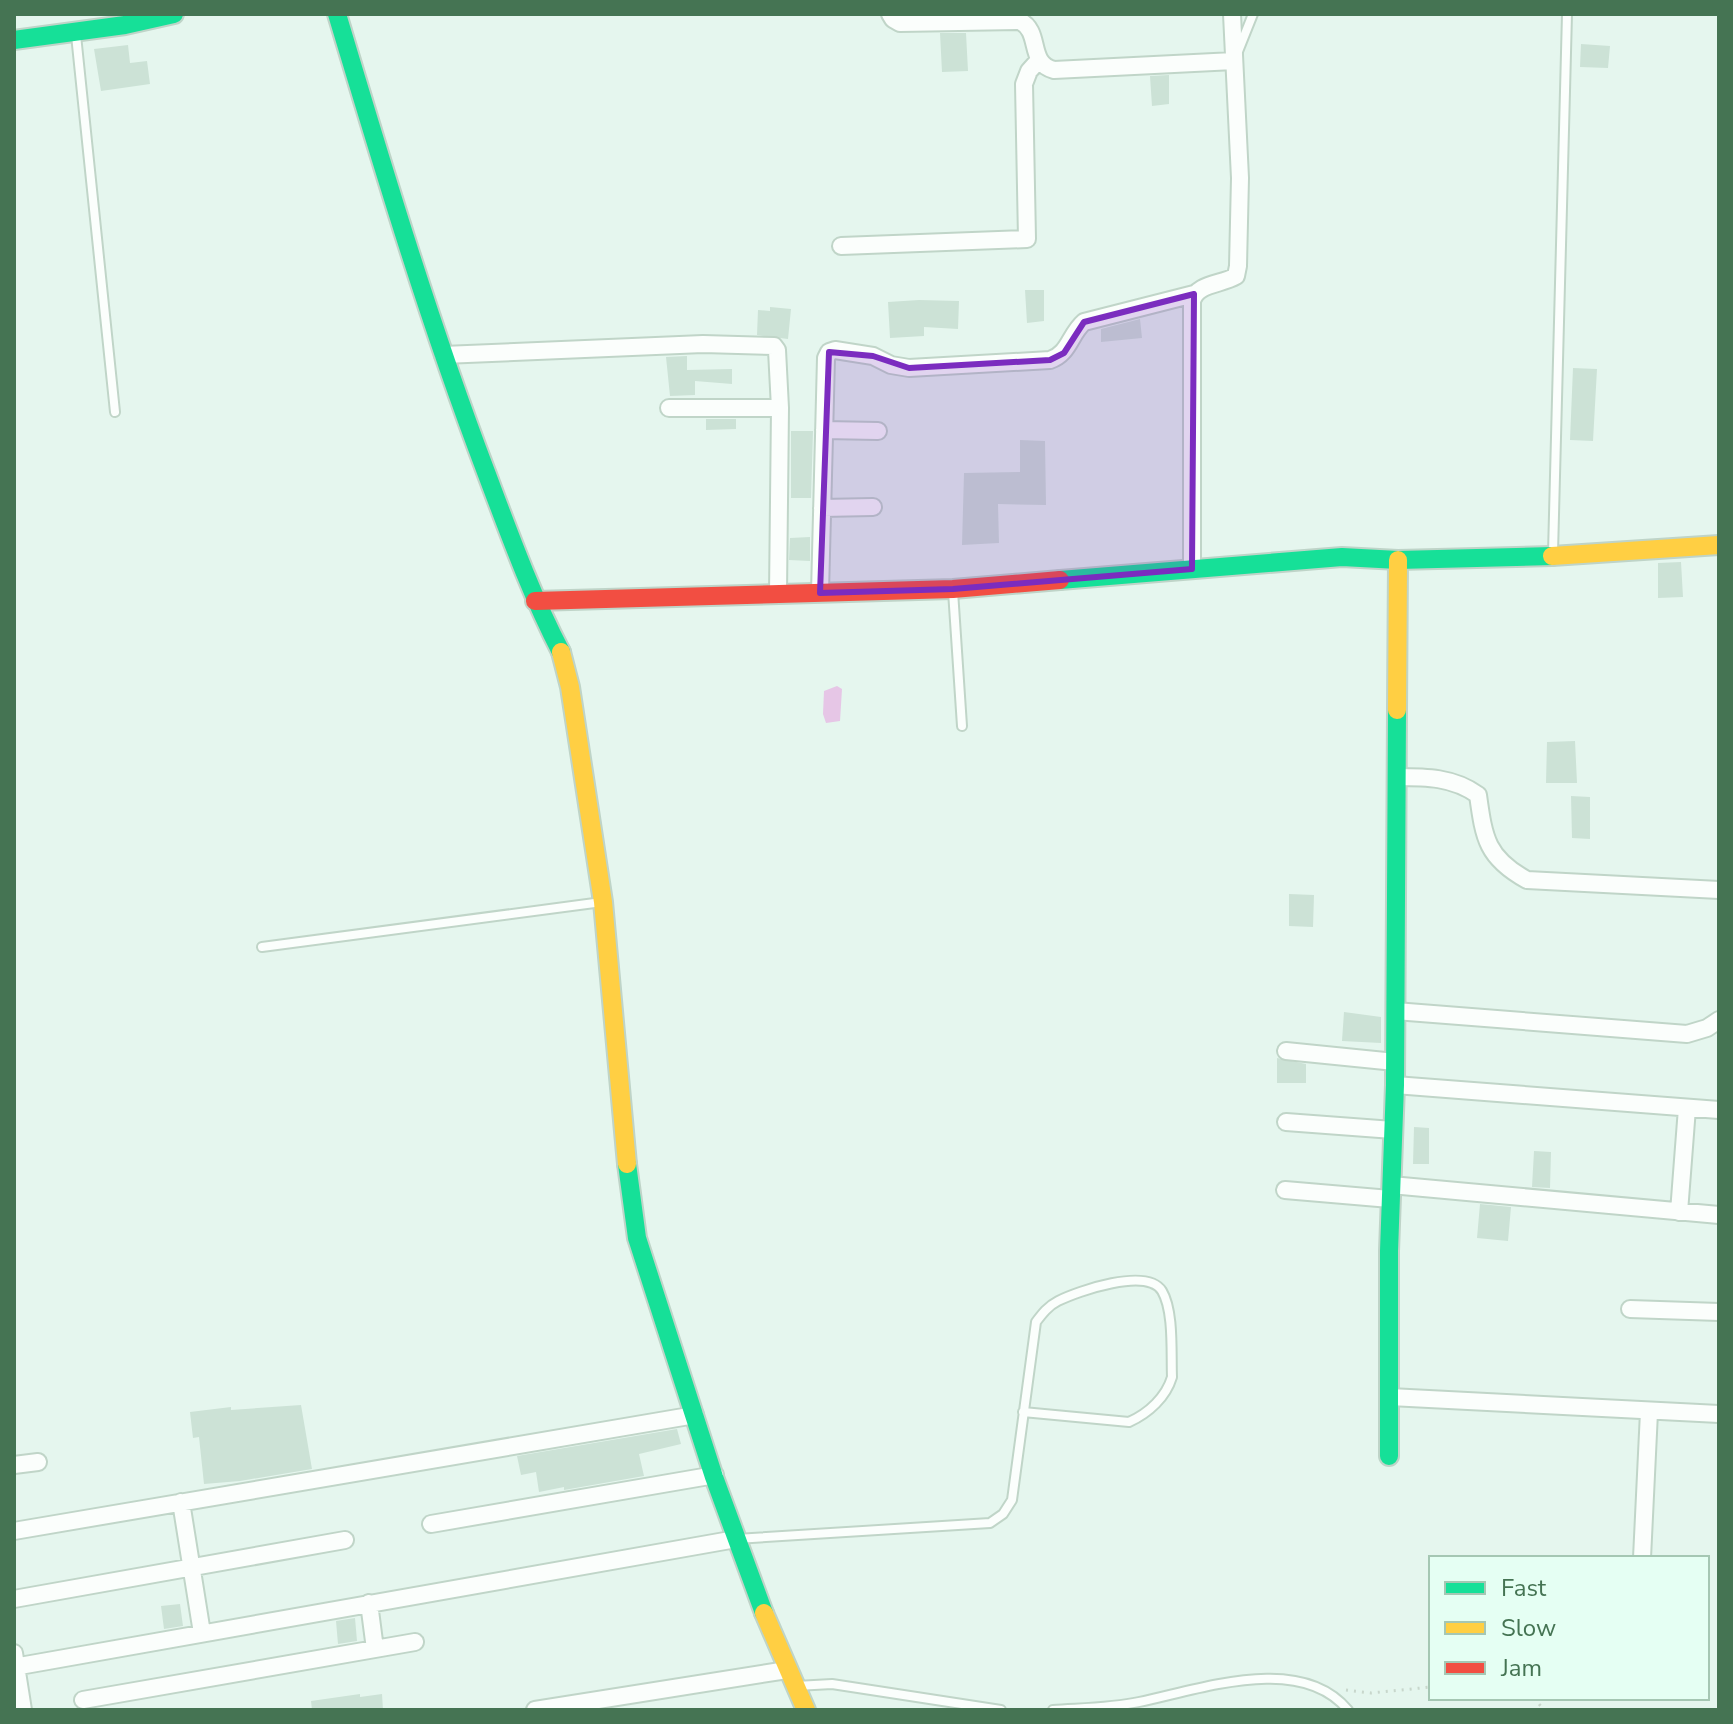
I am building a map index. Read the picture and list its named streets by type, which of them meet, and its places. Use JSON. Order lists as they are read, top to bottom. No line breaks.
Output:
{"legend":["Fast","Slow","Jam"]}
